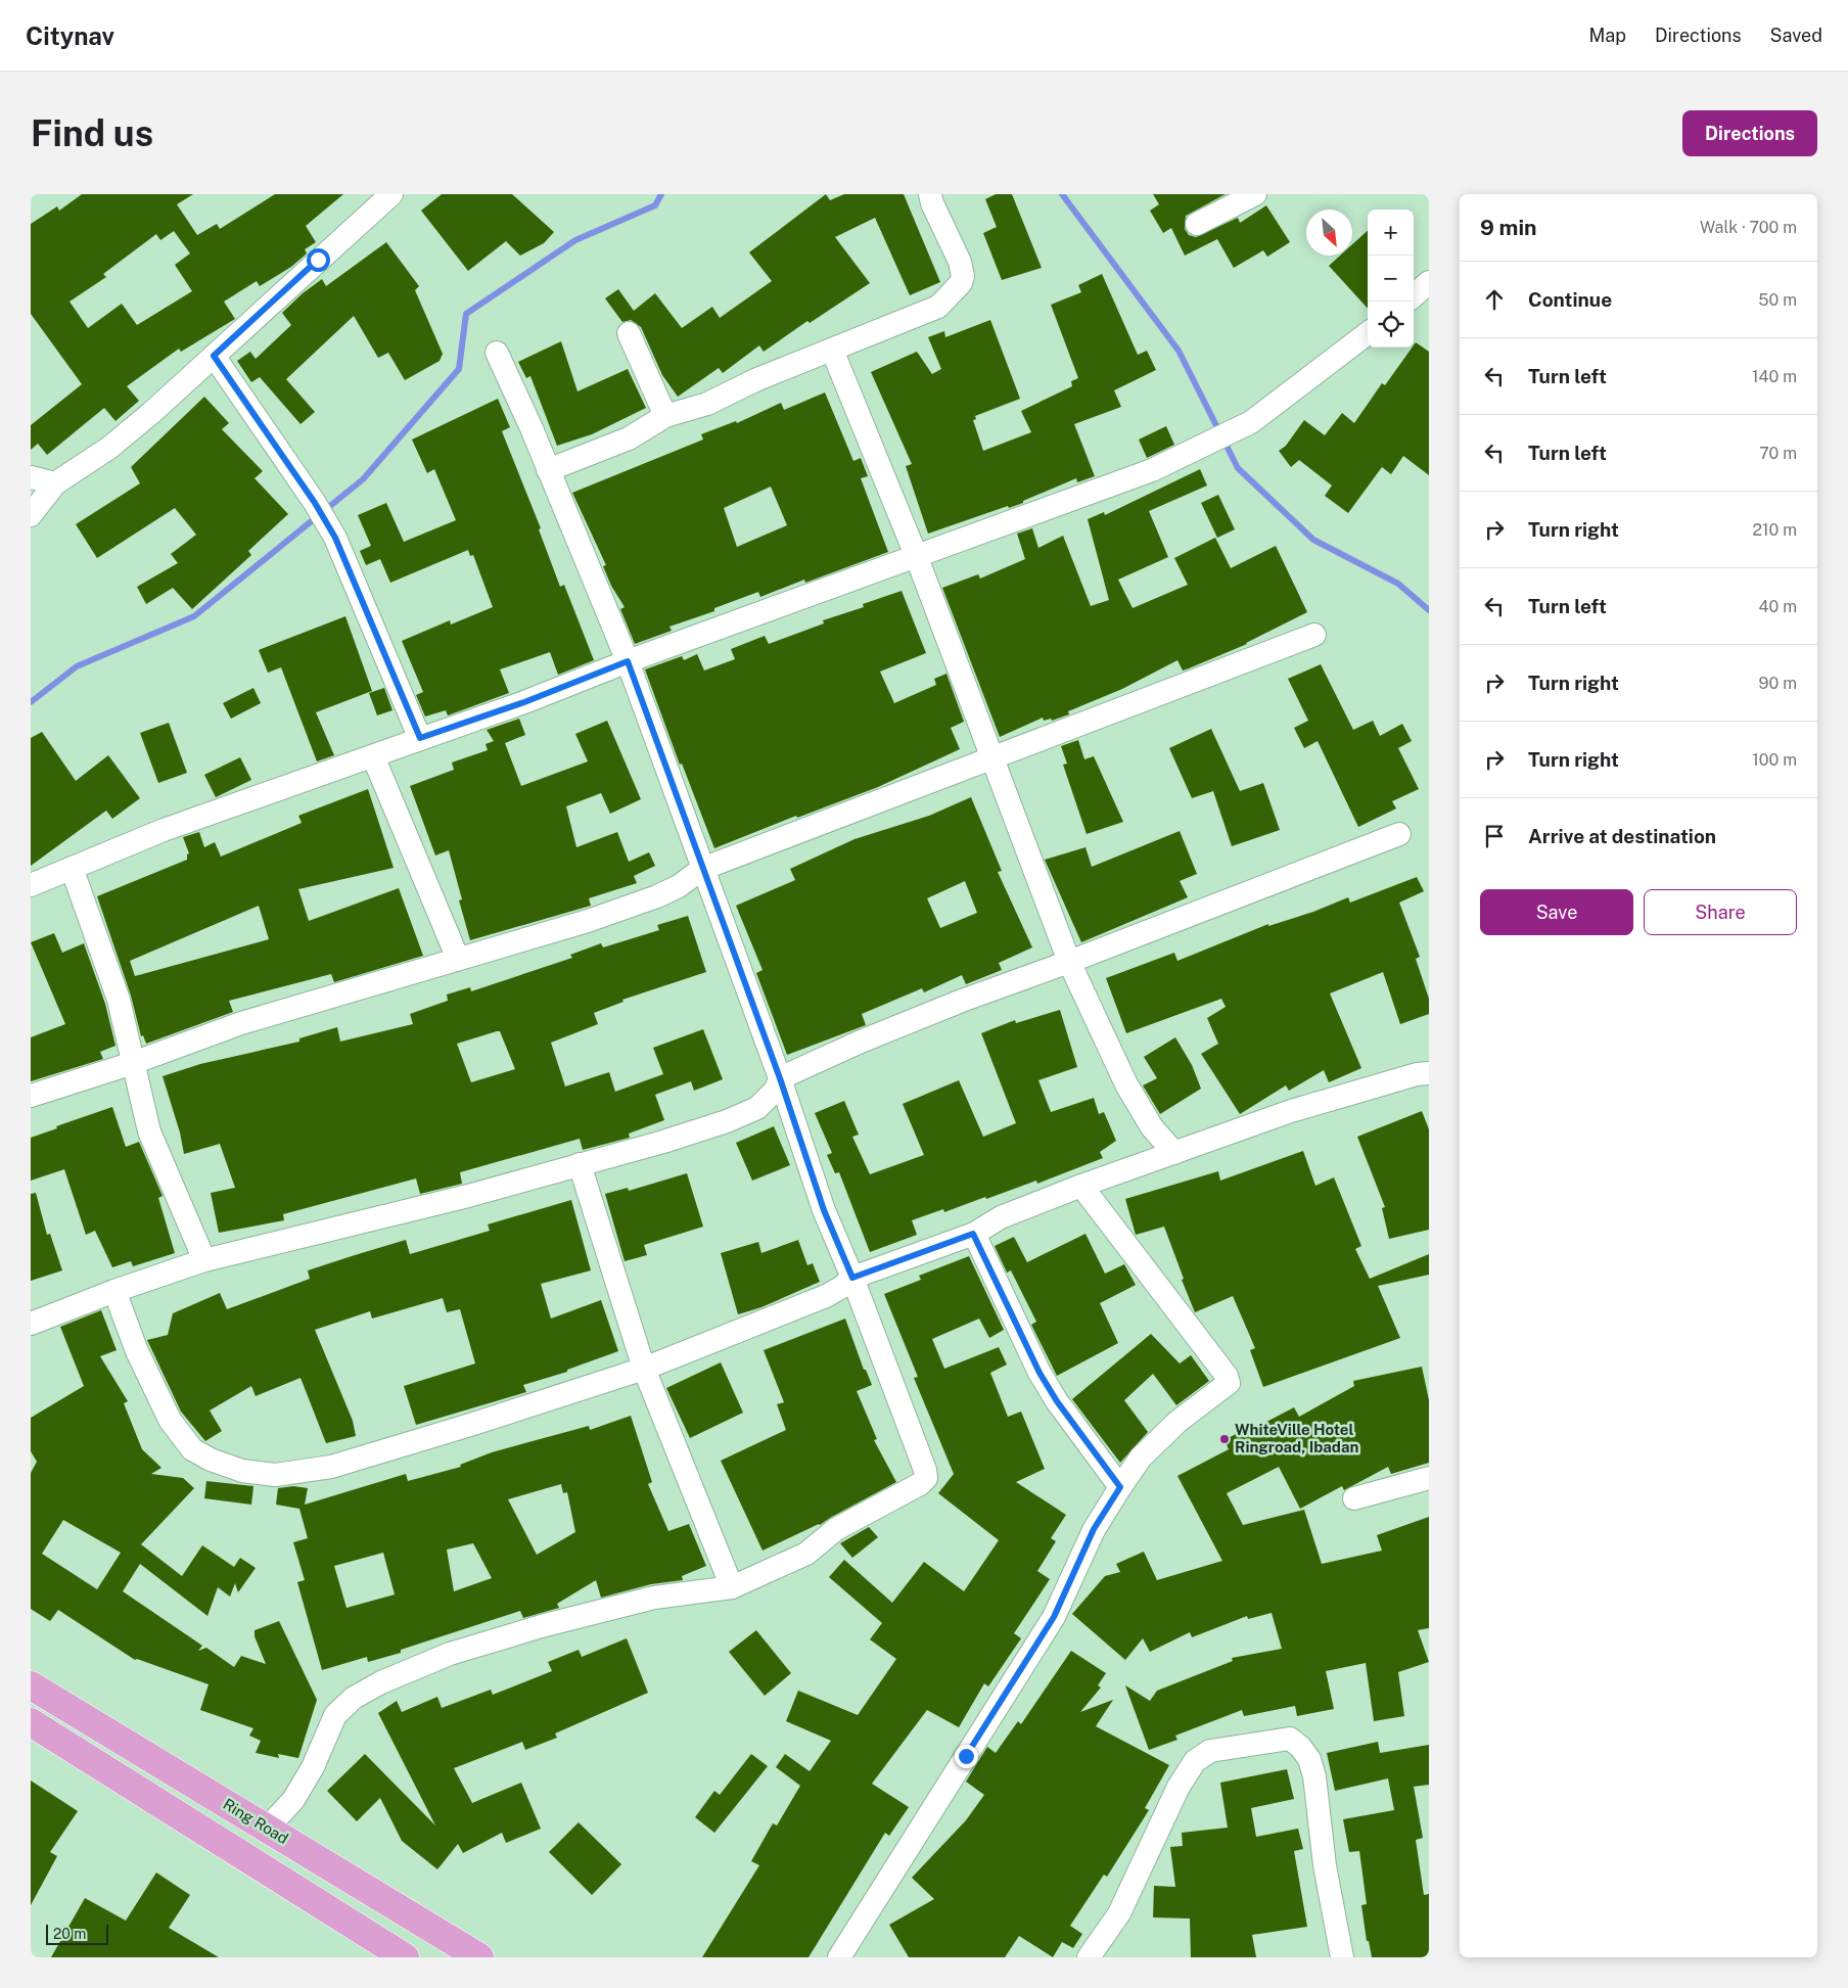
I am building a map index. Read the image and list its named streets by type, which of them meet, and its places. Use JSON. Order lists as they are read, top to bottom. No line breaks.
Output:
{"streets":{"main road":["Ring Road"]},"places":["WhiteVille Hotel Ringroad, Ibadan"],"scale_bar":"20 m","north":"bottom right","page":{"header":"Citynav","nav":["Map","Directions","Saved"],"buttons":["Directions",["Save","Share"]],"title":"Find us","heading":["9 min","Walk · 700 m"],"map_buttons":["+","−"],"list":[["Continue","50 m"],["Turn left","140 m"],["Turn left","70 m"],["Turn right","210 m"],["Turn left","40 m"],["Turn right","90 m"],["Turn right","100 m"],"Arrive at destination"],"scale":"20 m"}}
